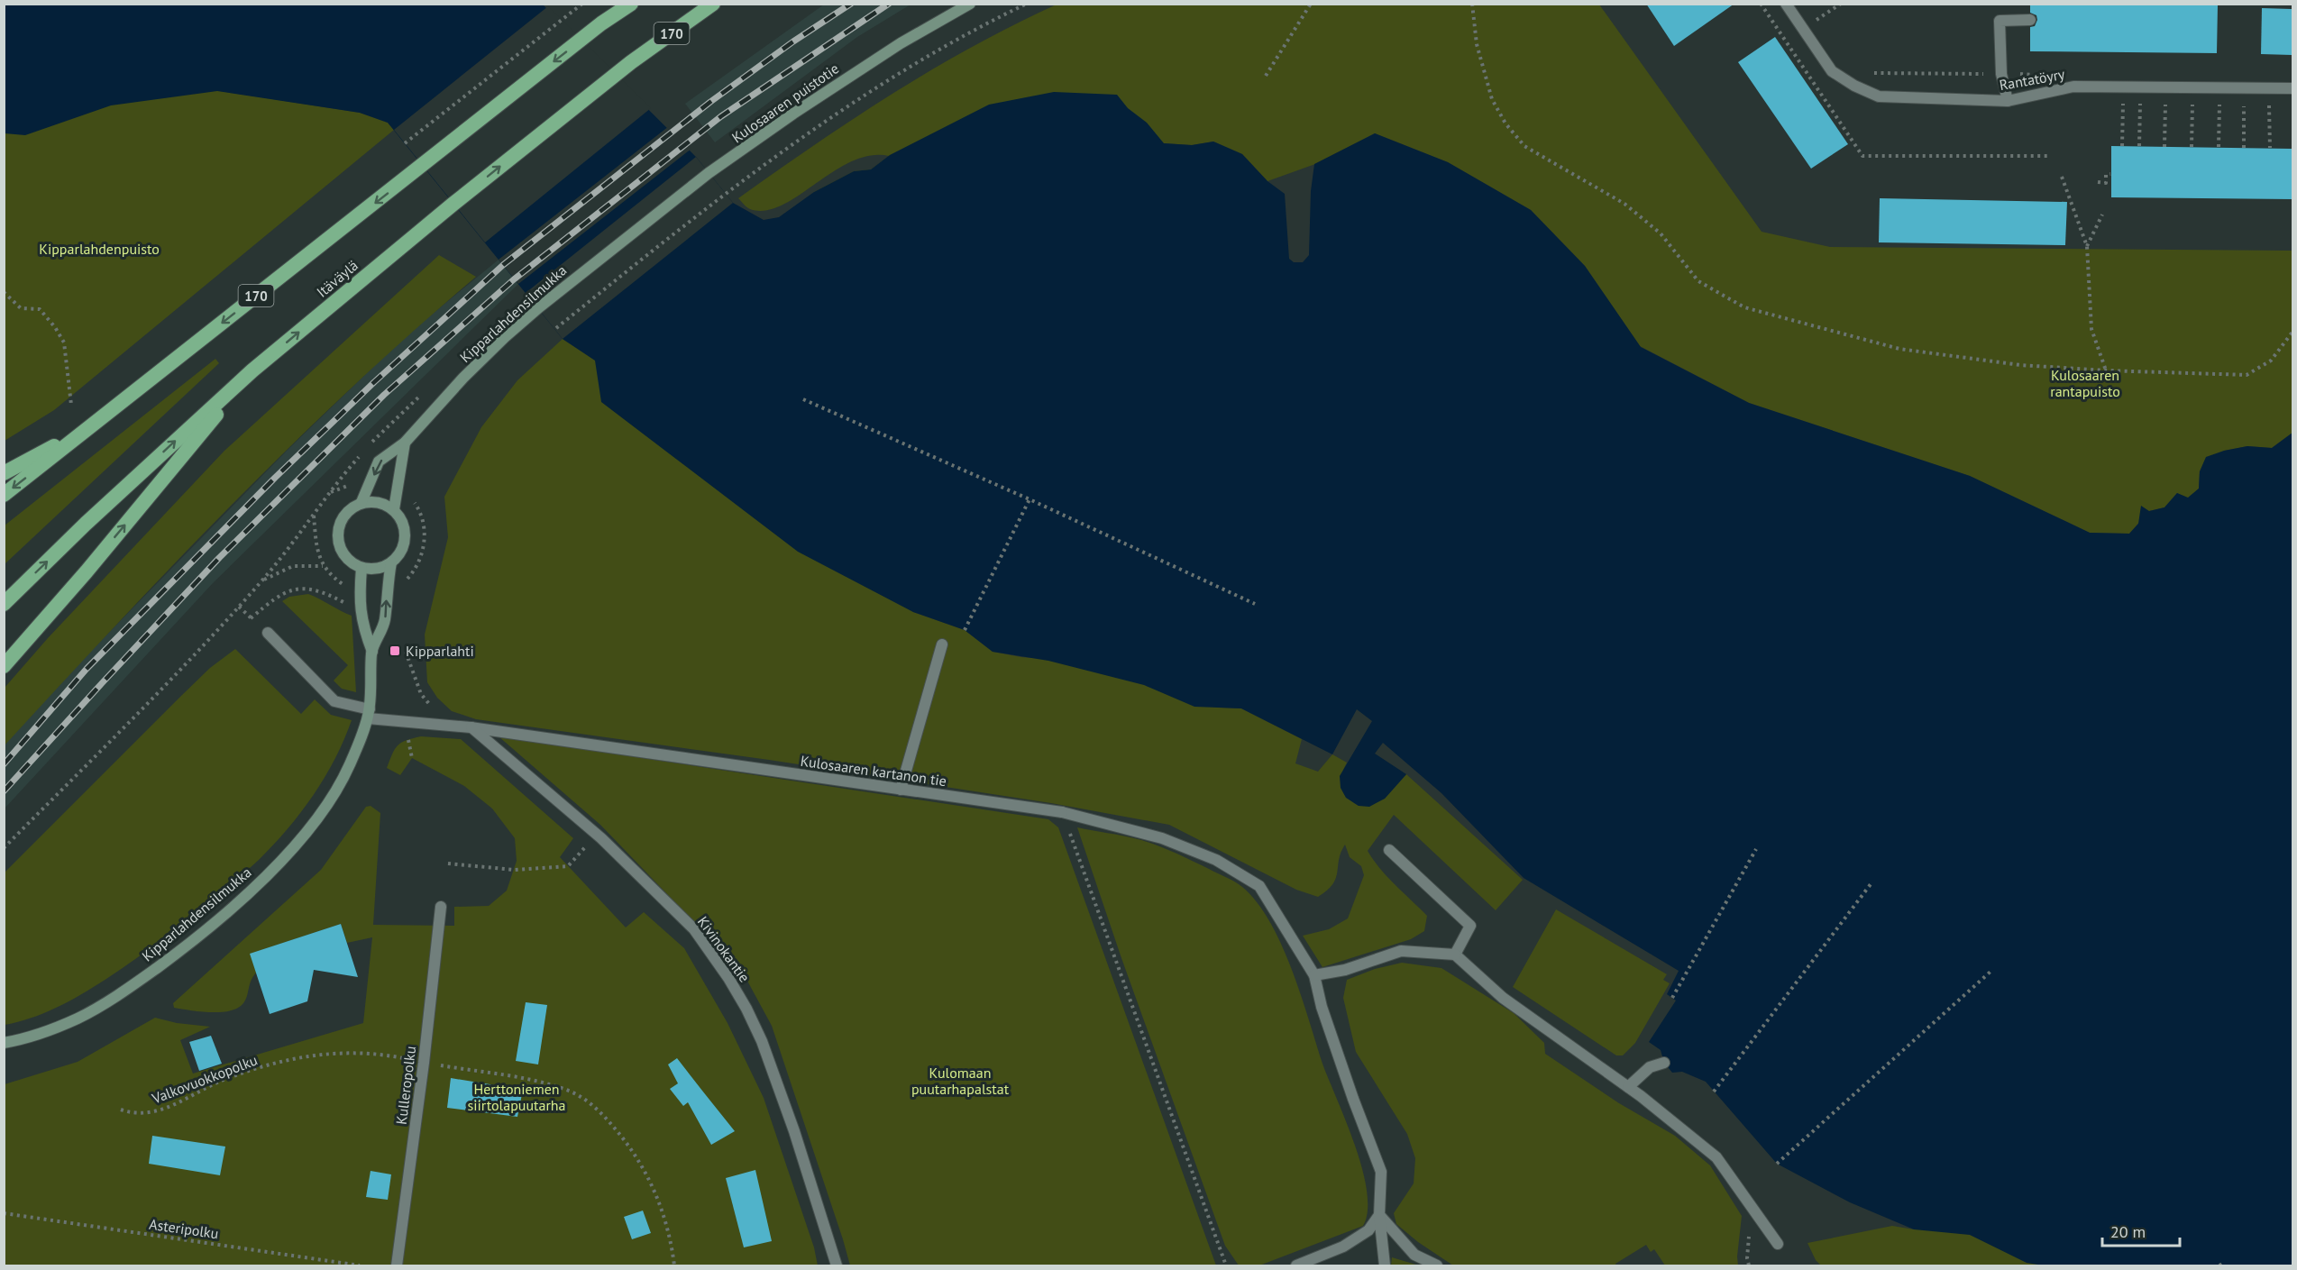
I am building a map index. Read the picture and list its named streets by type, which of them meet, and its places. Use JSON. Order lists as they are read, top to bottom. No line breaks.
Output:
{"streets":{"highway":["170","Itäväylä"],"main road":["Kulosaaren puistotie","Kipparlahdensilmukka"],"street":["Rantatöyry","Kulosaaren kartanon tie","Kivinokantie","Kulleropolku"],"path":["Valkovuokkopolku","Asteripolku"]},"crossings":[["Kulosaaren puistotie","Kipparlahdensilmukka"],["Kipparlahdensilmukka","Kulosaaren kartanon tie"],["Kulosaaren kartanon tie","Kivinokantie"],["Valkovuokkopolku","Kulleropolku"]],"parks":["Kipparlahdenpuisto","Kulosaaren rantapuisto","Kulomaan puutarhapalstat","Herttoniemen siirtolapuutarha"],"places":{"transit":["Kipparlahti"]},"scale_bar":"20 m"}
